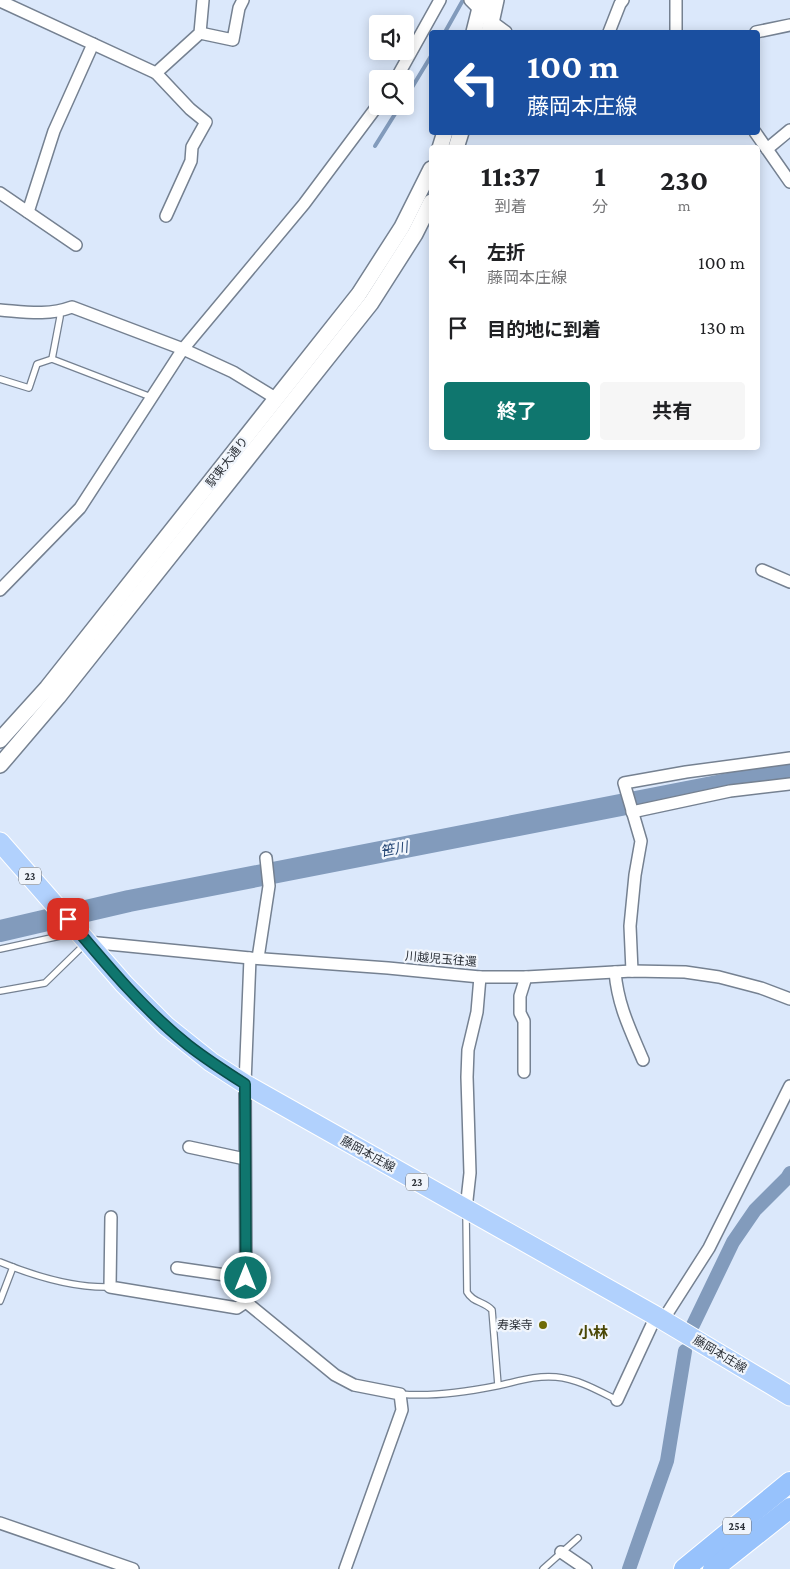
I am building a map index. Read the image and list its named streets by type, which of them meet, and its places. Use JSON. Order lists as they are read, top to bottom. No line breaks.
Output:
{"streets":{"highway":["254"],"main road":["23","藤岡本庄線"],"street":["駅東大通り","川越児玉往還"]},"crossings":[["川越児玉往還","藤岡本庄線"]],"districts":["小林"],"water":["笹川"],"places":["寿楽寺"],"page":{"turn":["100 m","藤岡本庄線"],"eta":["11:37","到着","1","分","230","m"],"list":[{"name":"左折","note":"藤岡本庄線","value":"100 m"},{"name":"目的地に到着","value":"130 m"}],"buttons":["終了","共有"]}}
